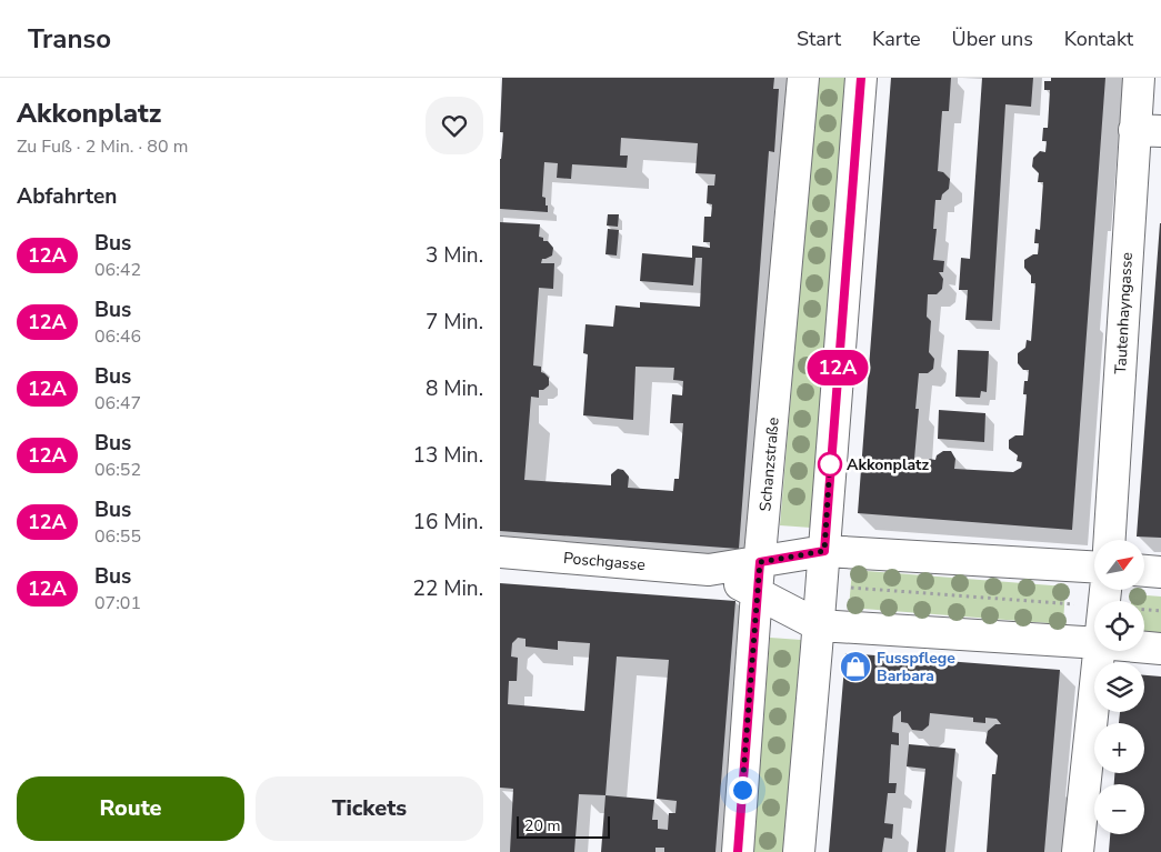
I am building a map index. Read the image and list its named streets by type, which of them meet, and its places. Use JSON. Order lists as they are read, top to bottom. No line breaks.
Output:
{"streets":{"street":["Tautenhayngasse","Schanzstraße","Poschgasse"]},"places":{"other":["Akkonplatz"],"shop":["Fusspflege Barbara"]},"lines":["bus line 12A"],"scale_bar":"20 m","north":"top right","page":{"header":"Transo","nav":["Start","Karte","Über uns","Kontakt"],"heading":[["Akkonplatz","Zu Fuß · 2 Min. · 80 m"],"Abfahrten"],"on_map":"12A","list":[{"mark":"12A","name":"Bus","note":"06:42","value":"3 Min."},{"mark":"12A","name":"Bus","note":"06:46","value":"7 Min."},{"mark":"12A","name":"Bus","note":"06:47","value":"8 Min."},{"mark":"12A","name":"Bus","note":"06:52","value":"13 Min."},{"mark":"12A","name":"Bus","note":"06:55","value":"16 Min."},{"mark":"12A","name":"Bus","note":"07:01","value":"22 Min."}],"map_buttons":["+","−"],"buttons":["Route","Tickets"],"scale":"20 m"}}
